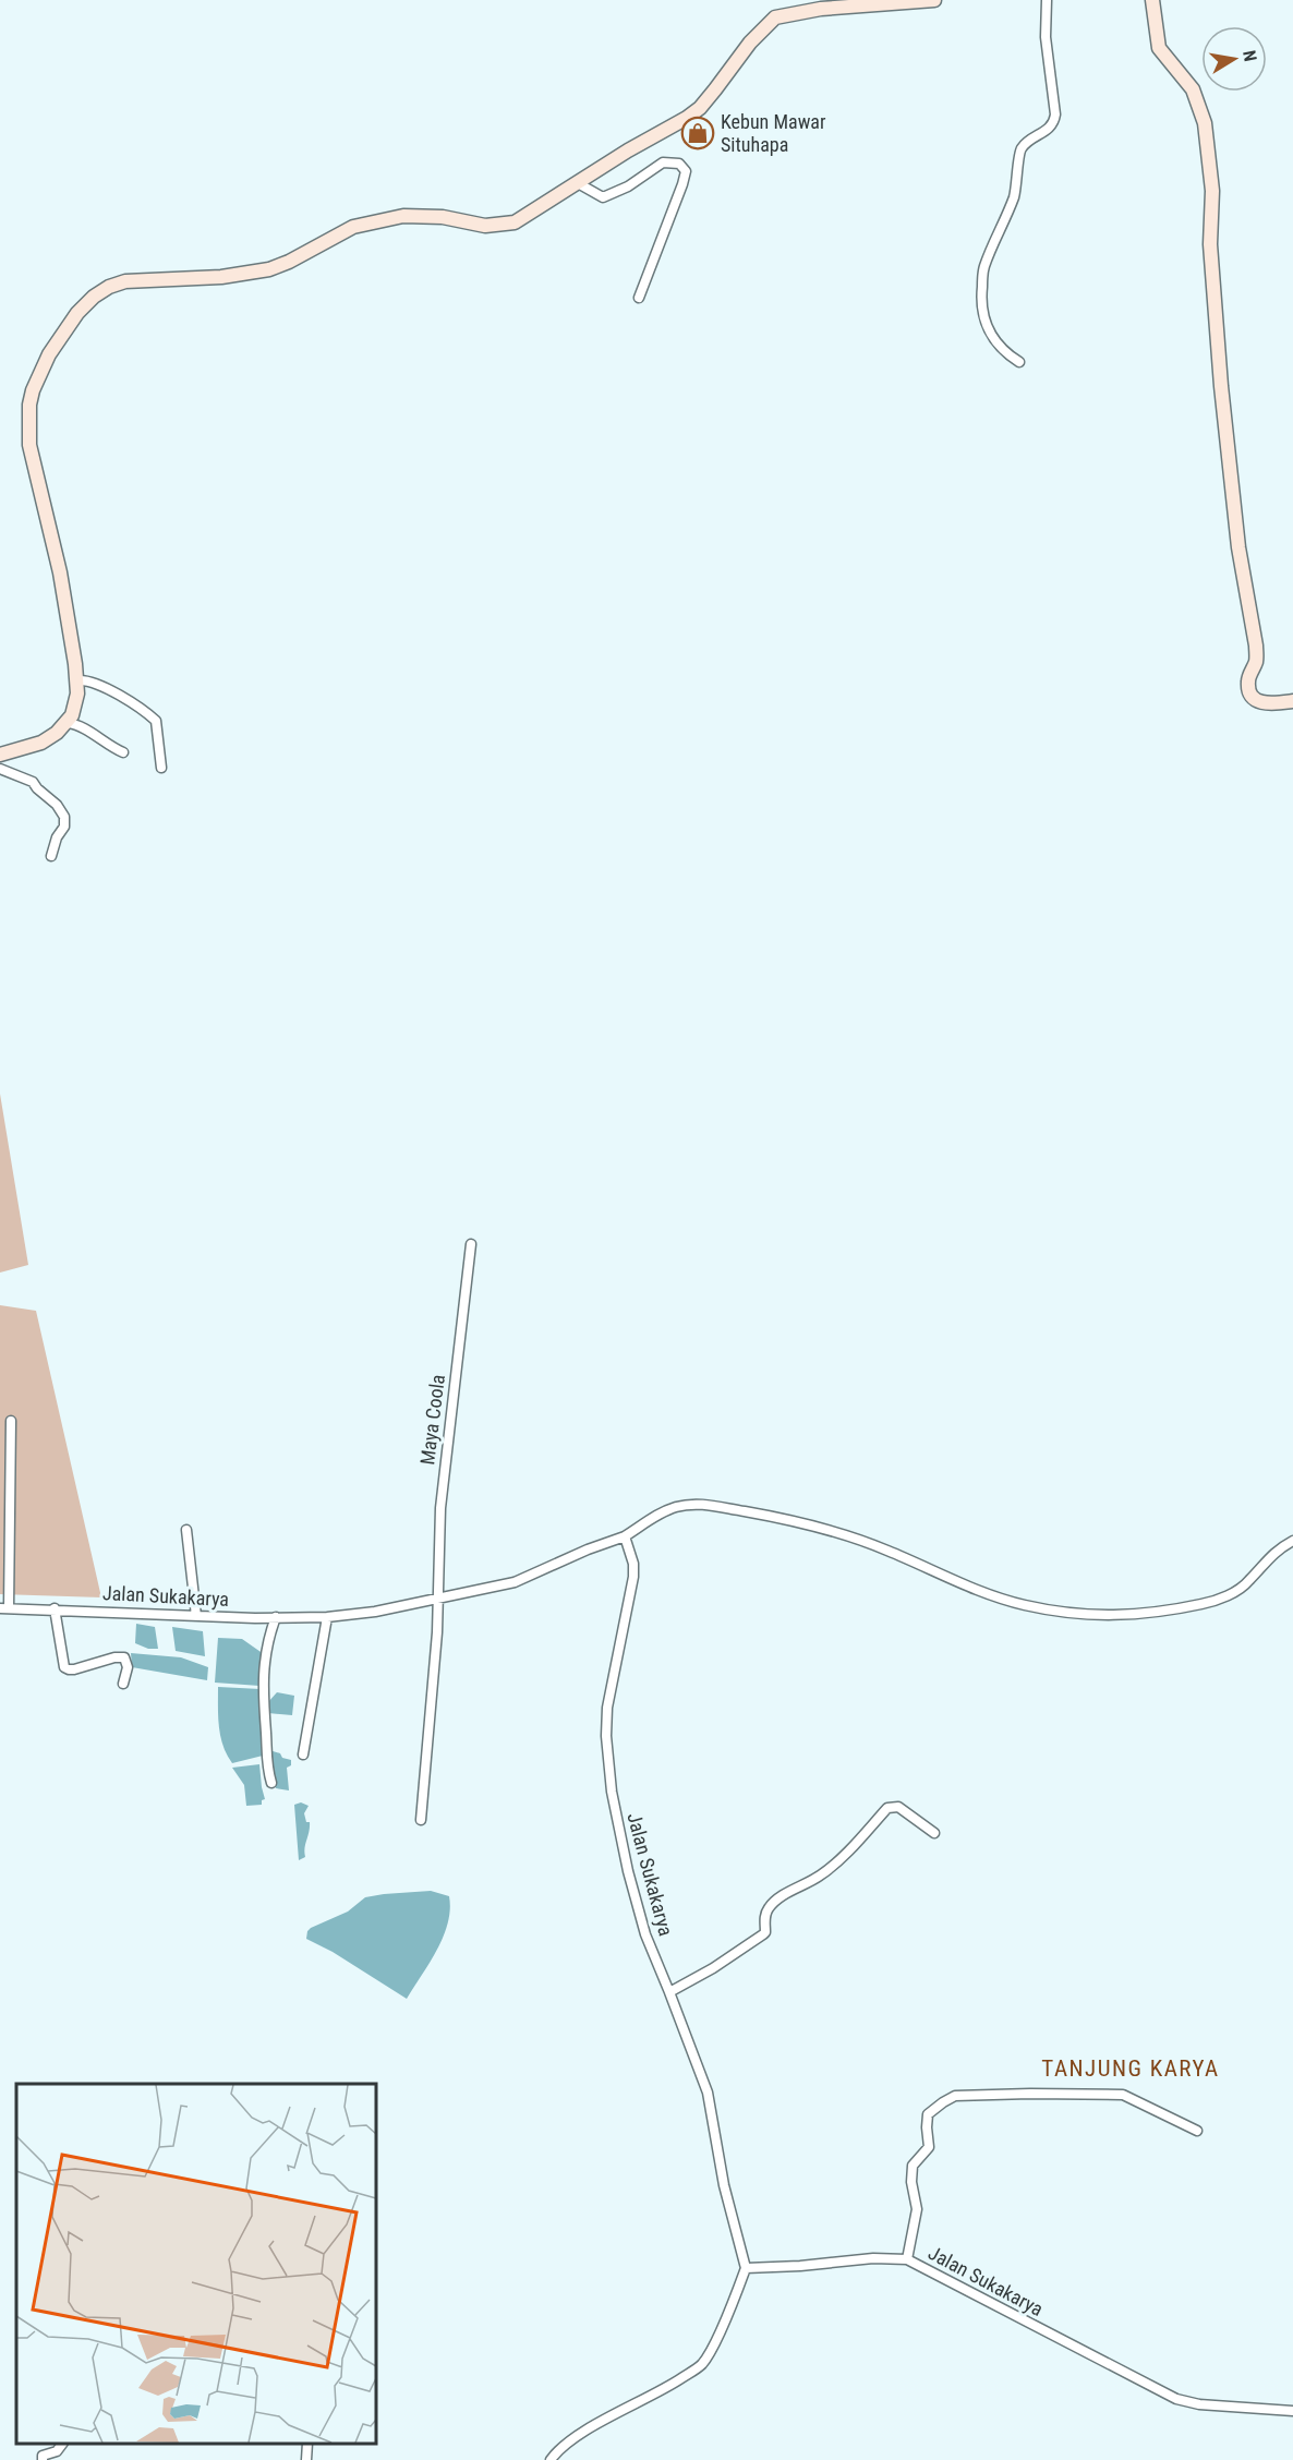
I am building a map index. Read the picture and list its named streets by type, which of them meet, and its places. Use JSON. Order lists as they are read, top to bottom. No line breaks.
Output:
{"streets":{"street":["Maya Coola","Jalan Sukakarya"]},"crossings":[["Maya Coola","Jalan Sukakarya"]],"districts":["TANJUNG KARYA"],"places":{"shop":["Kebun Mawar Situhapa"]},"north":"right"}
